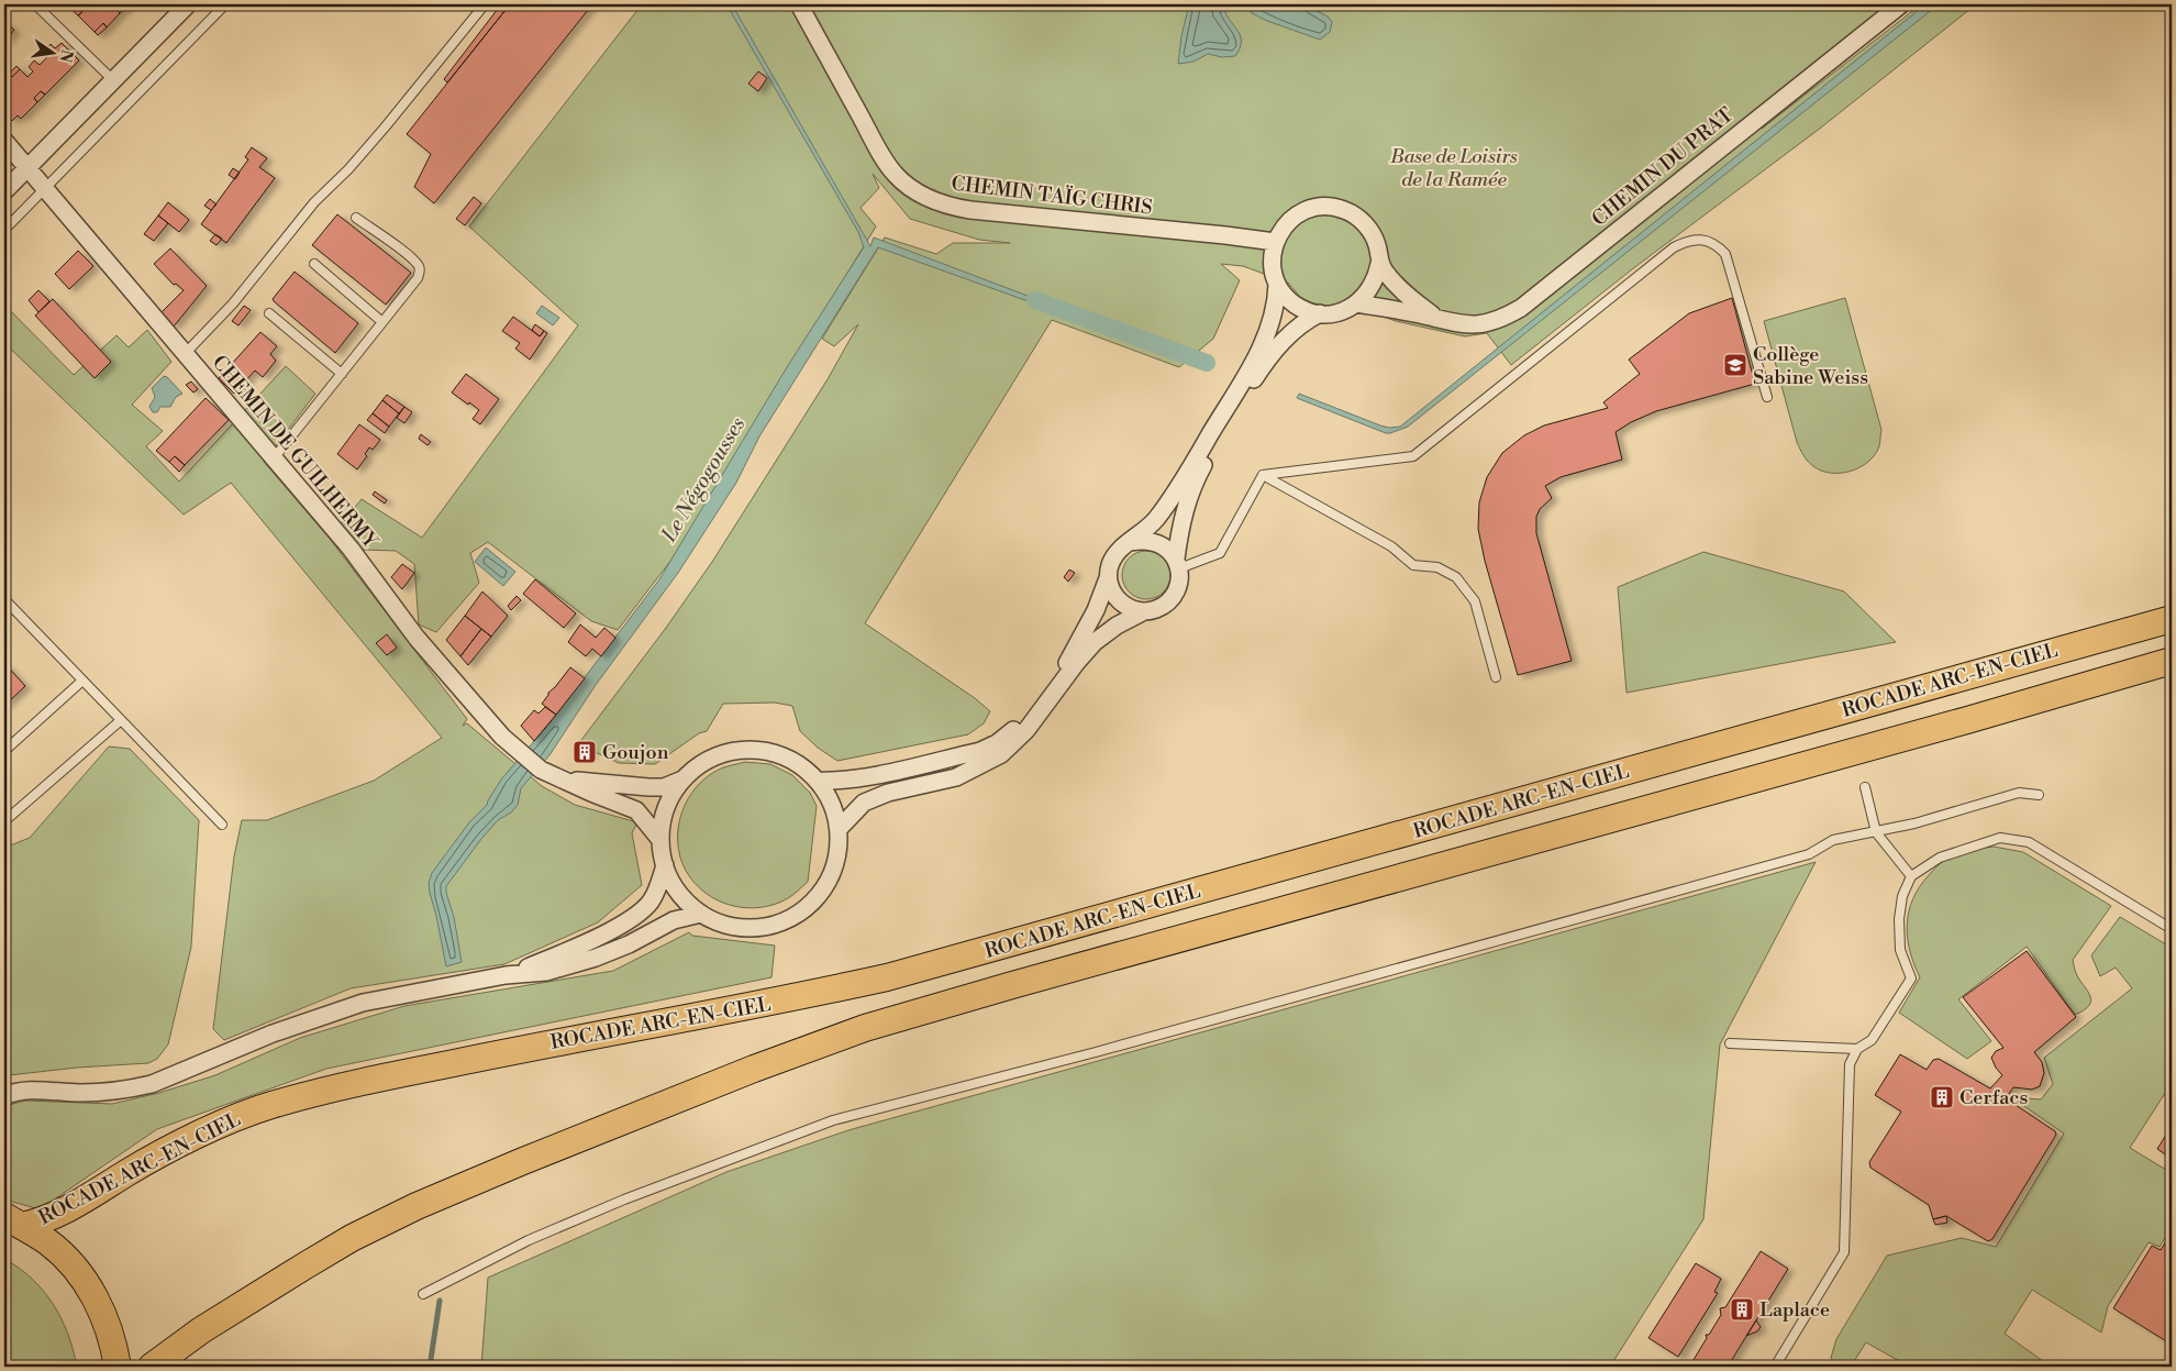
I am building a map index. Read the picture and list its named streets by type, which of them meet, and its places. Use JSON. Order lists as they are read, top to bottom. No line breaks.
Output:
{"streets":{"highway":["ROCADE ARC-EN-CIEL"],"street":["CHEMIN DU PRAT","CHEMIN TAÏG CHRIS","CHEMIN DE GUILHERMY"]},"crossings":[["CHEMIN DU PRAT","CHEMIN TAÏG CHRIS"]],"water":["Le Négogousses"],"parks":["Base de Loisirs de la Ramée"],"places":{"school or university":["Collège Sabine Weiss"],"building":["Goujon","Cerfacs","Laplace"]},"north":"right"}
